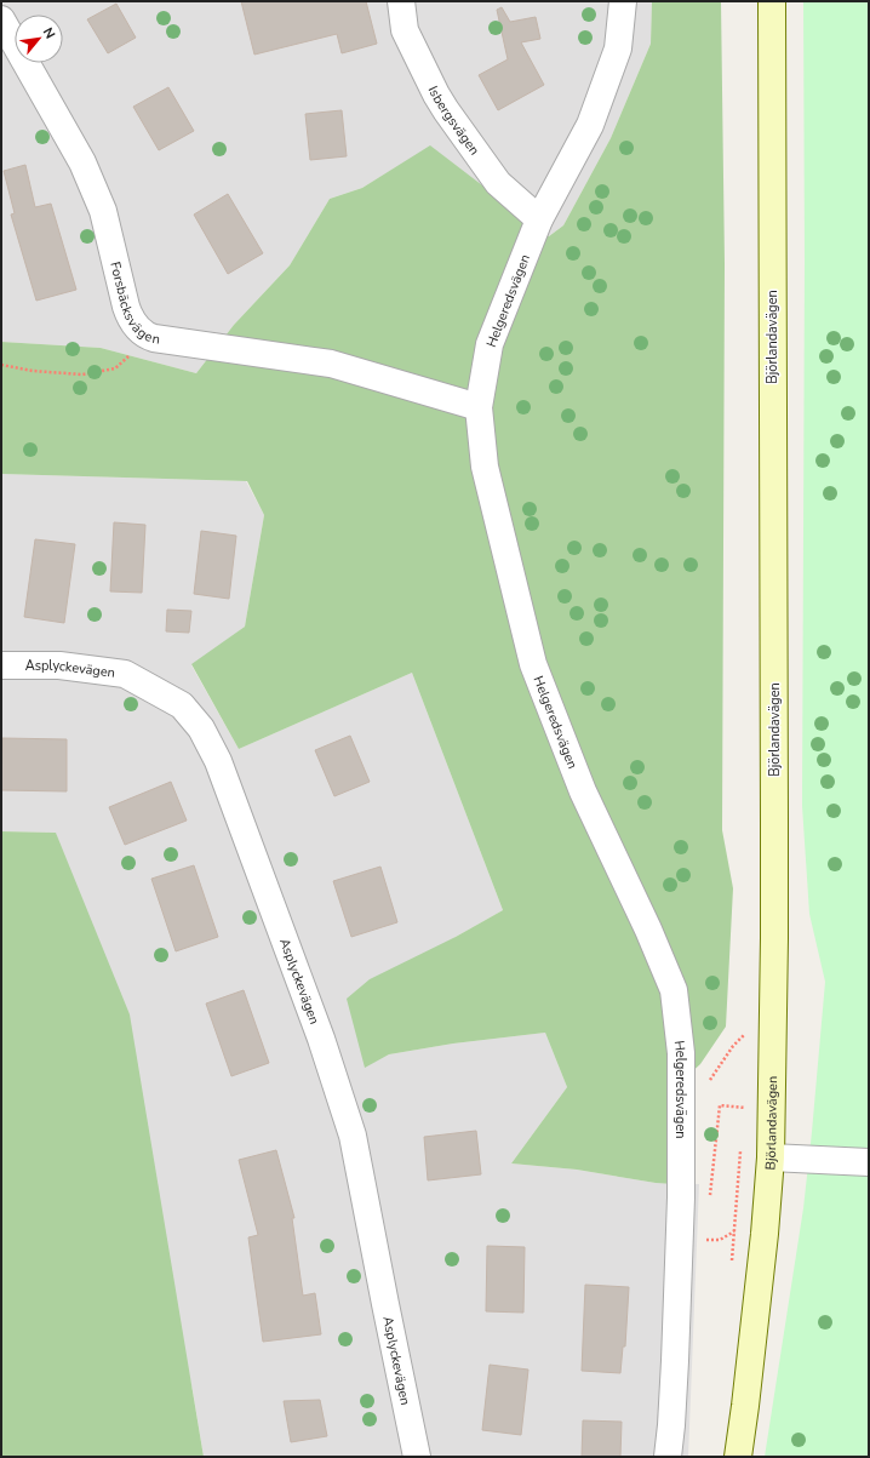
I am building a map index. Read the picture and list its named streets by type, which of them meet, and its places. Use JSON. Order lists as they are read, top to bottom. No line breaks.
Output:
{"streets":{"street":["Isbergsvägen","Forsbäcksvägen","Helgeredsvägen","Björlandavägen","Asplyckevägen"]},"crossings":[["Isbergsvägen","Helgeredsvägen"],["Forsbäcksvägen","Helgeredsvägen"]],"north":"top right"}
